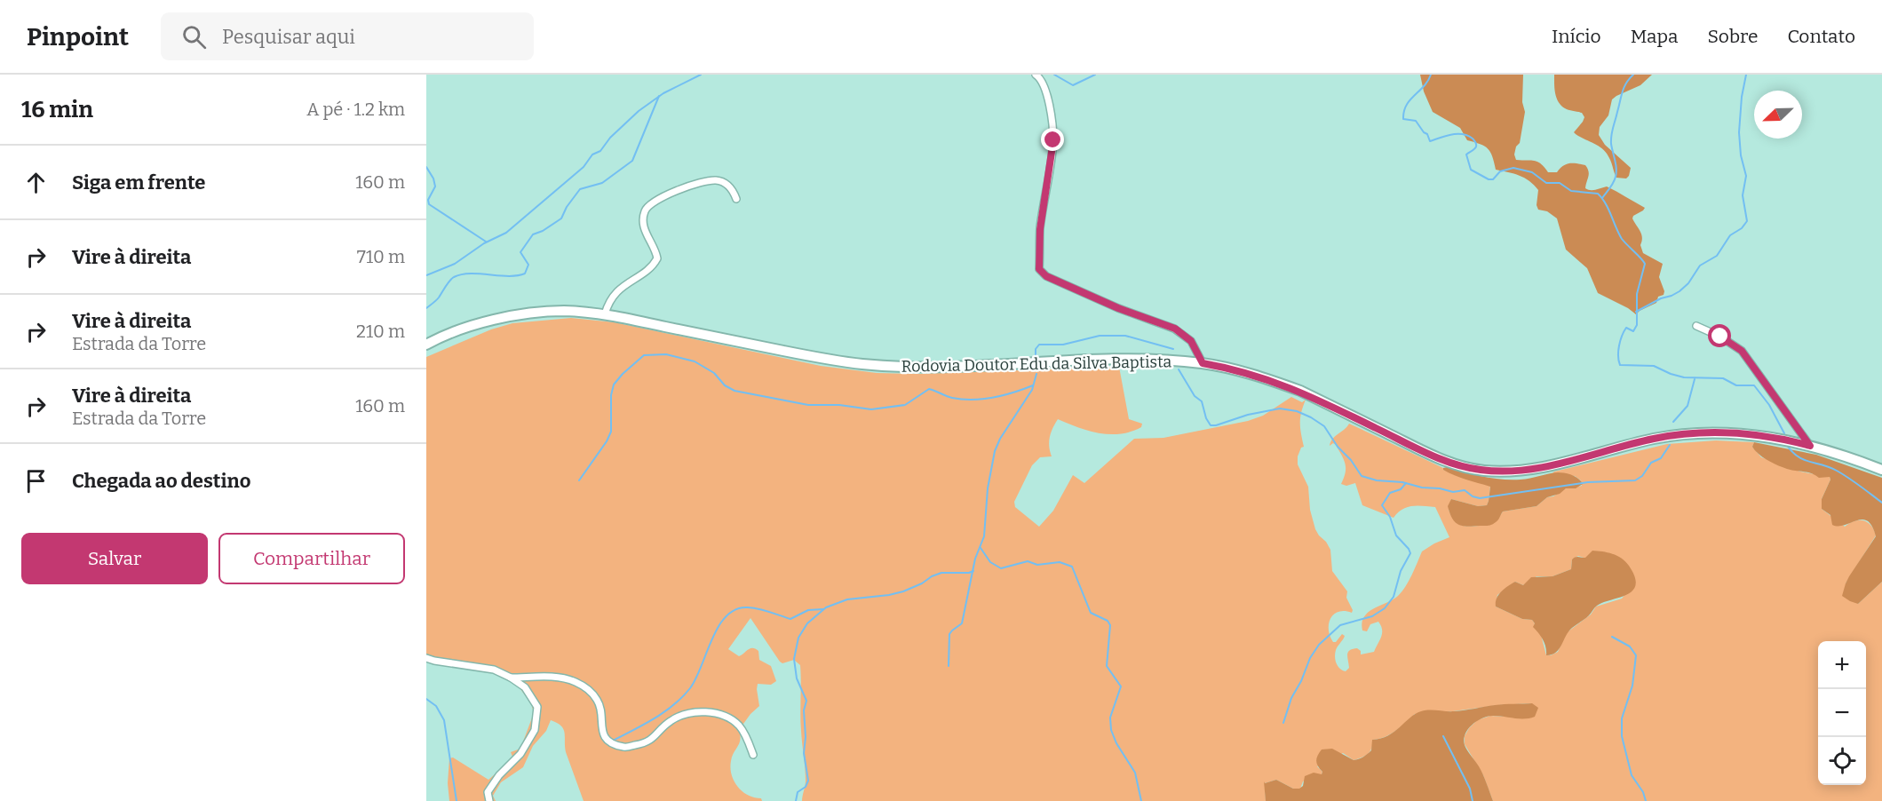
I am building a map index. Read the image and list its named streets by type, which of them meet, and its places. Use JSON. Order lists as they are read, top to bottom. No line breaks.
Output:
{"streets":{"main road":["Rodovia Doutor Edu da Silva Baptista"]},"north":"bottom left","page":{"header":"Pinpoint","search":"Pesquisar aqui","nav":["Início","Mapa","Sobre","Contato"],"heading":["16 min","A pé · 1.2 km"],"list":[["Siga em frente","160 m"],["Vire à direita","710 m"],["Vire à direita","Estrada da Torre","210 m"],["Vire à direita","Estrada da Torre","160 m"],"Chegada ao destino"],"buttons":["Salvar","Compartilhar"],"map_buttons":["+","−"]}}
